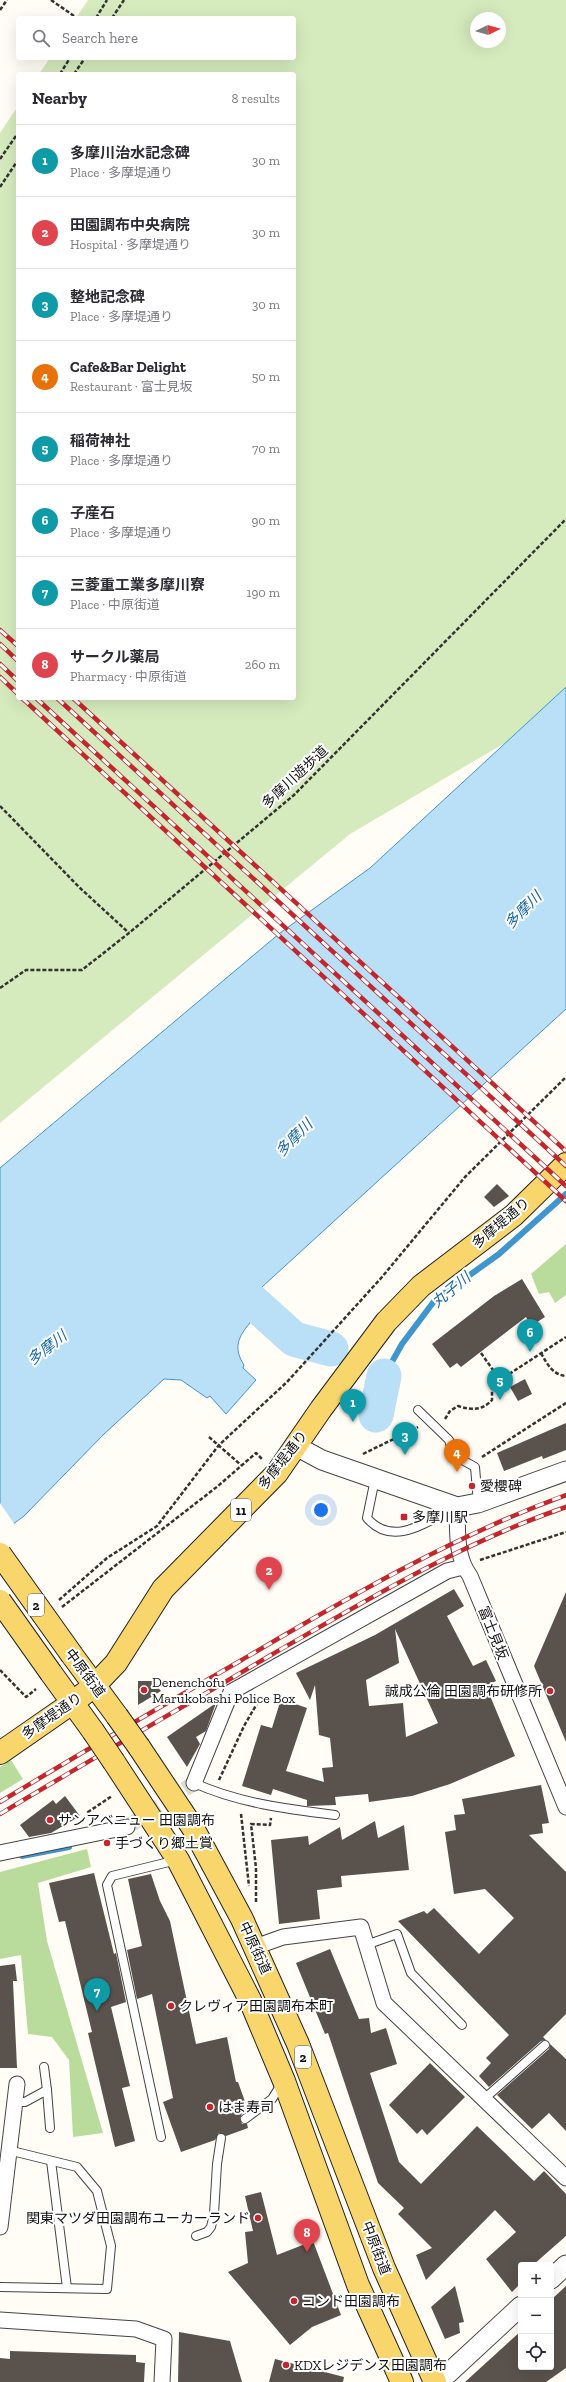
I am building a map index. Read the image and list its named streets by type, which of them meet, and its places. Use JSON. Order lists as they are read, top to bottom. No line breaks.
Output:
{"streets":{"main road":["多摩堤通り","11","2","中原街道"],"street":["富士見坂"],"path":["多摩川遊歩道"]},"crossings":[["多摩堤通り","中原街道"]],"water":["多摩川","丸子川"],"places":{"other":["愛櫻碑","Denenchofu Marukobashi Police Box","誠成公倫 田園調布研修所","サンアベニュー 田園調布","手づくり郷土賞","クレヴィア田園調布本町","はま寿司","関東マツダ田園調布ユーカーランド","コンド田園調布","KDXレジデンス田園調布"],"transit":["多摩川駅"]},"north":"right","page":{"search":"Search here","heading":["Nearby","8 results"],"list":[{"mark":"1","name":"多摩川治水記念碑","note":"Place · 多摩堤通り","value":"30 m"},{"mark":"2","name":"田園調布中央病院","note":"Hospital · 多摩堤通り","value":"30 m"},{"mark":"3","name":"整地記念碑","note":"Place · 多摩堤通り","value":"30 m"},{"mark":"4","name":"Cafe&Bar Delight","note":"Restaurant · 富士見坂","value":"50 m"},{"mark":"5","name":"稲荷神社","note":"Place · 多摩堤通り","value":"70 m"},{"mark":"6","name":"子産石","note":"Place · 多摩堤通り","value":"90 m"},{"mark":"7","name":"三菱重工業多摩川寮","note":"Place · 中原街道","value":"190 m"},{"mark":"8","name":"サークル薬局","note":"Pharmacy · 中原街道","value":"260 m"}],"pins":["6","5","1","3","4","2","7","8"],"map_buttons":["+","−"]}}
